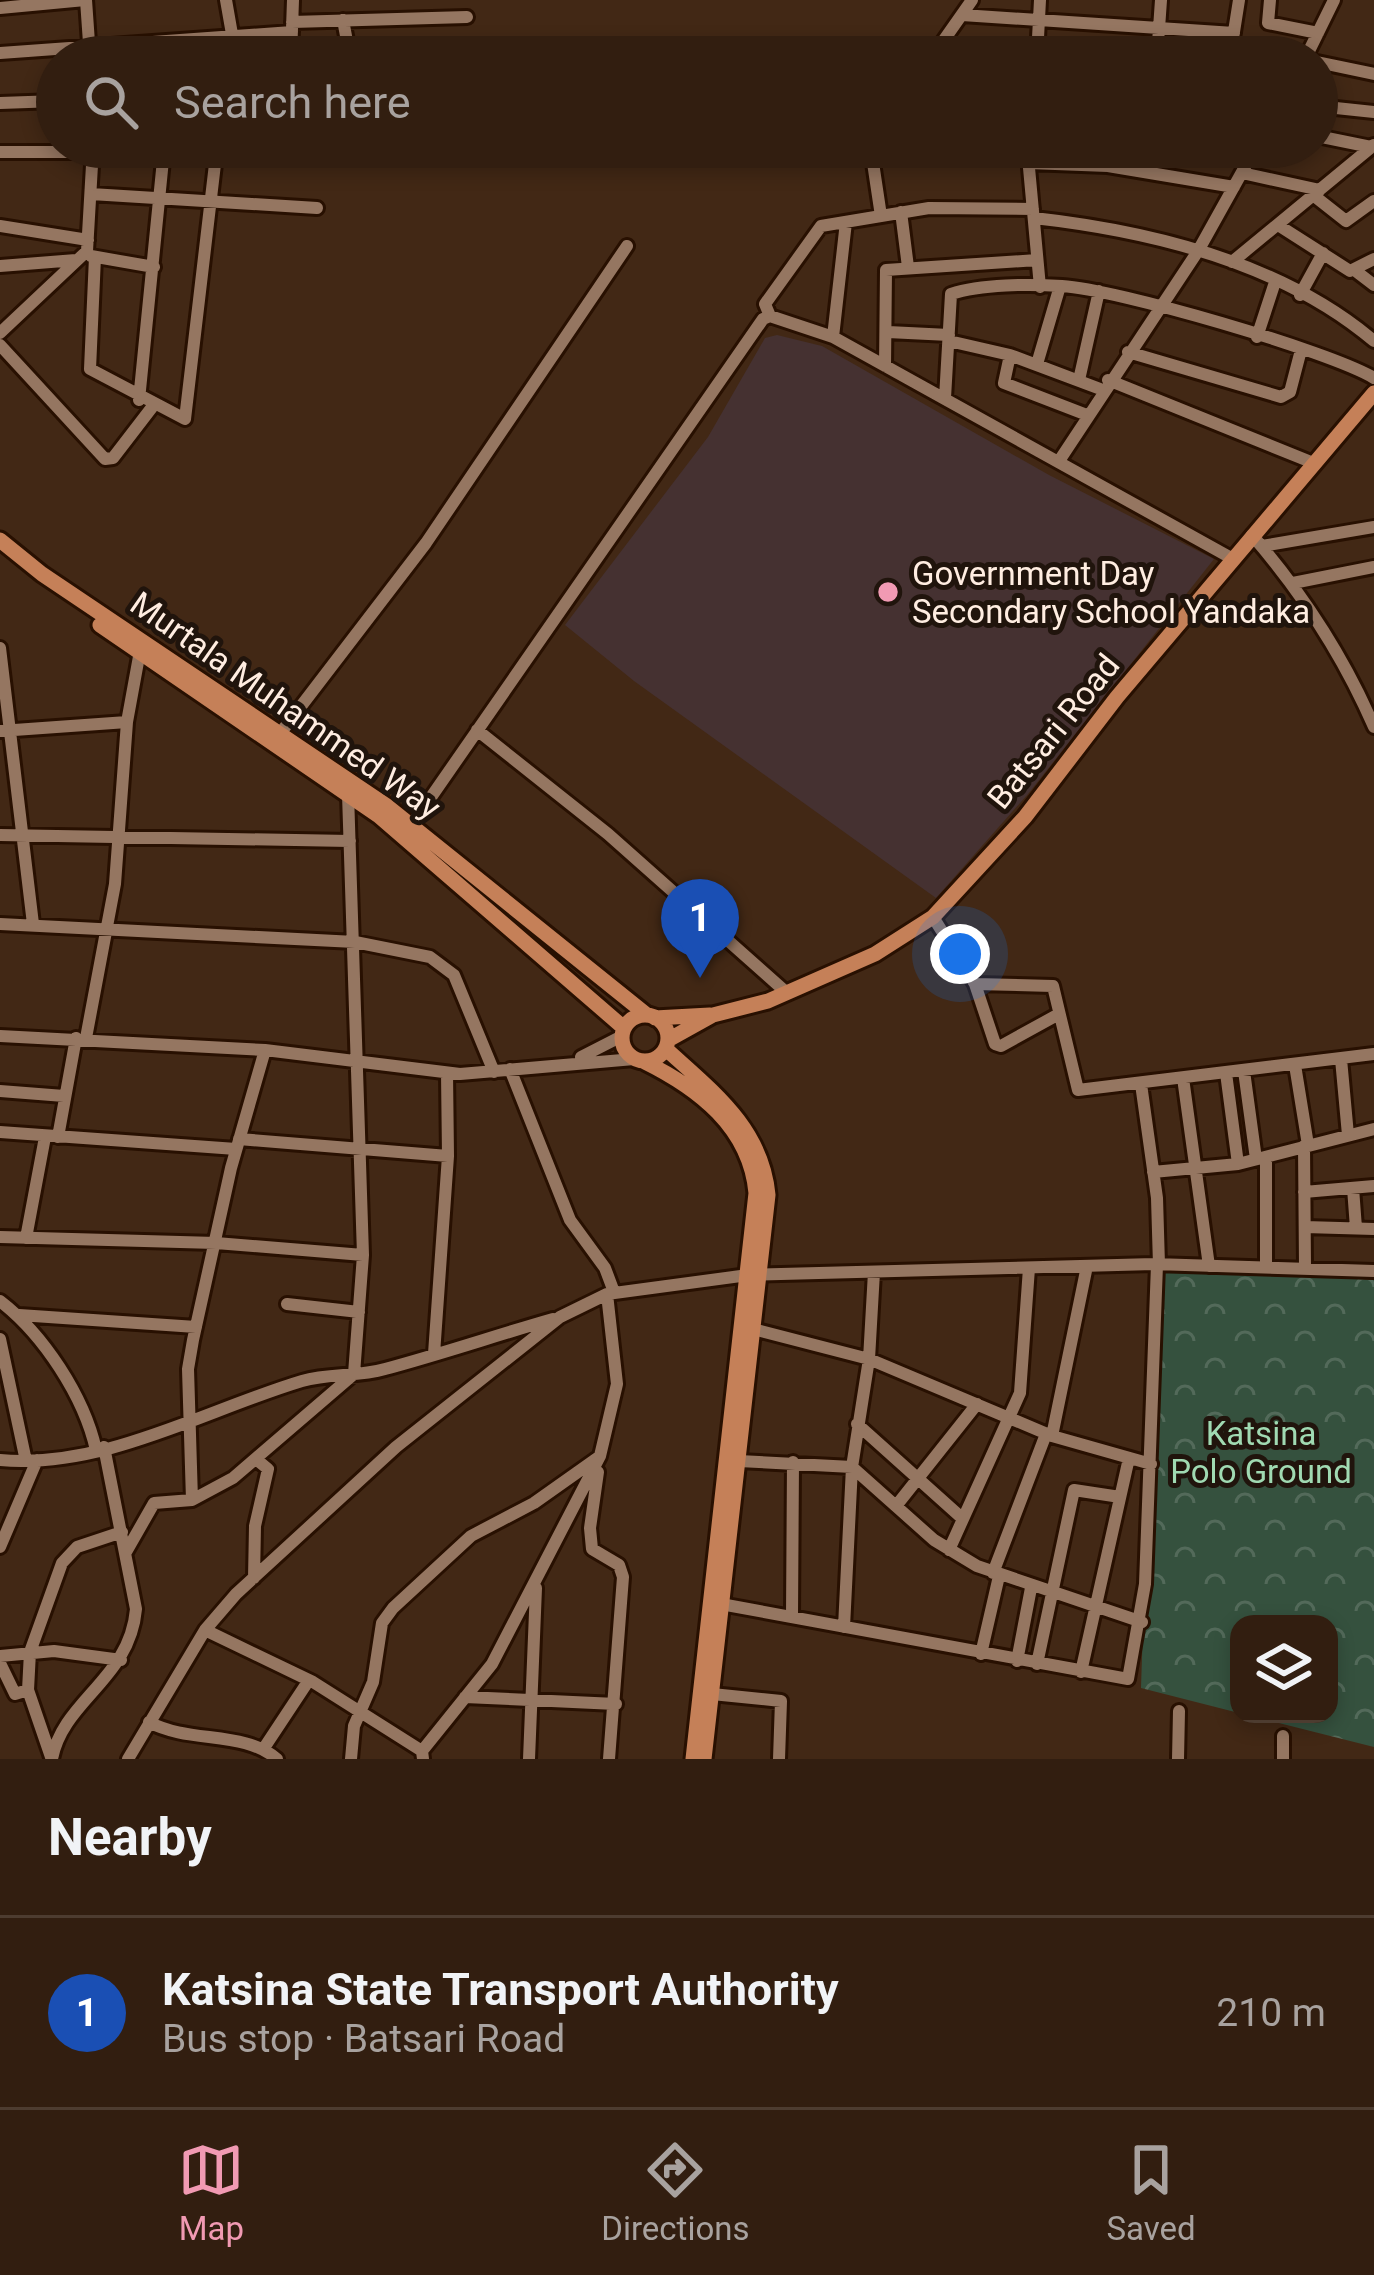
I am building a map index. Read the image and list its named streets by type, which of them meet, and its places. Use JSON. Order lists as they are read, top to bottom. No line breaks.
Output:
{"streets":{"main road":["Murtala Muhammed Way","Batsari Road"]},"parks":["Katsina Polo Ground"],"places":["Government Day Secondary School Yandaka"],"page":{"search":"Search here","pins":"1","heading":"Nearby","list":[{"mark":"1","name":"Katsina State Transport Authority","note":"Bus stop · Batsari Road","value":"210 m"}],"nav":["Map","Directions","Saved"]}}
